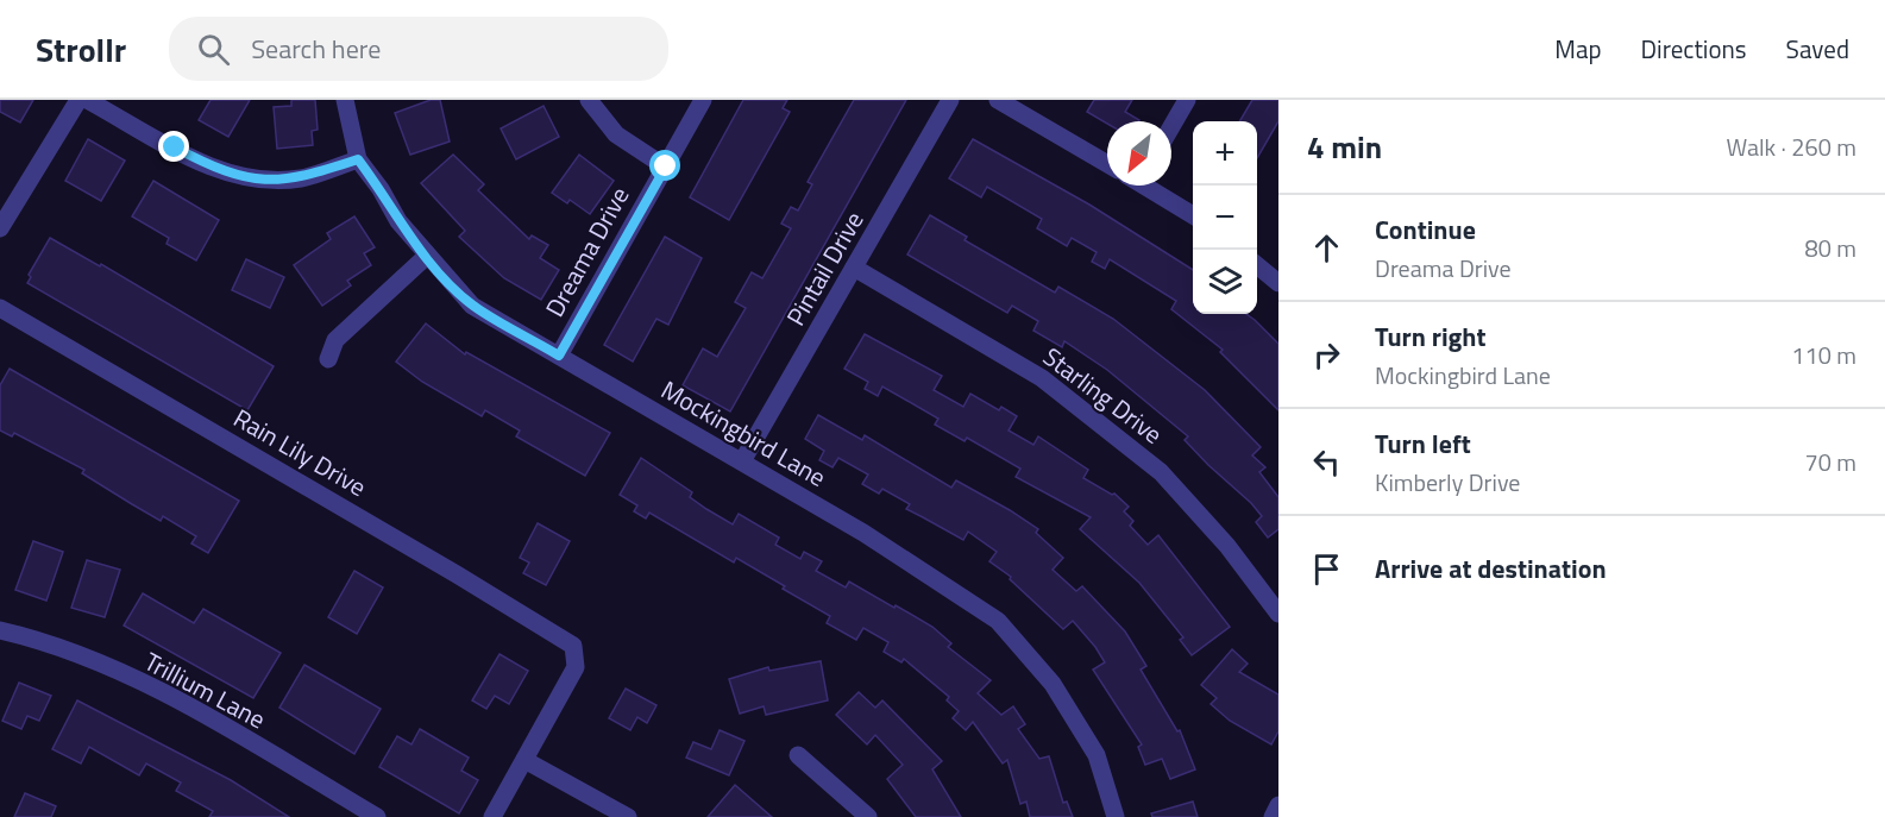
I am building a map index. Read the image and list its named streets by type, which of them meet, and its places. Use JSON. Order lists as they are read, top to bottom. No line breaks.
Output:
{"streets":{"street":["Dreama Drive","Pintail Drive","Starling Drive","Mockingbird Lane","Rain Lily Drive","Trillium Lane"]},"crossings":[["Dreama Drive","Mockingbird Lane"],["Pintail Drive","Starling Drive"],["Pintail Drive","Mockingbird Lane"]],"north":"bottom left","page":{"header":"Strollr","search":"Search here","nav":["Map","Directions","Saved"],"heading":["4 min","Walk · 260 m"],"map_buttons":["+","−"],"list":[["Continue","Dreama Drive","80 m"],["Turn right","Mockingbird Lane","110 m"],["Turn left","Kimberly Drive","70 m"],"Arrive at destination"]}}
